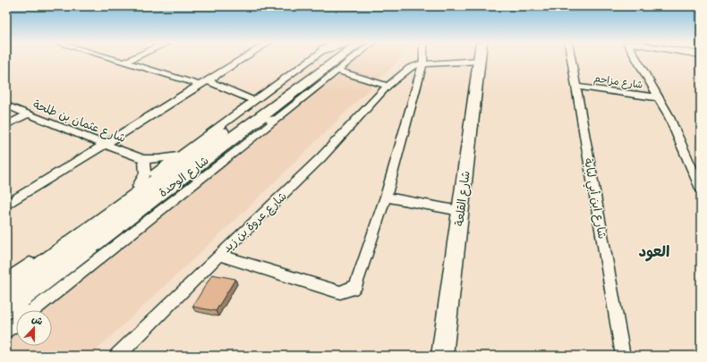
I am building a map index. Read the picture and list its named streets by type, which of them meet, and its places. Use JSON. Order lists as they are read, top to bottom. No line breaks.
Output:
{"streets":{"main road":["شارع الوحدة"],"street":["شارع مزاحم","شارع عثمان بن طلحة","شارع القلعة","شارع ابن أبي لبابة","شارع عروة بن زيد"]},"crossings":[["شارع مزاحم","شارع ابن أبي لبابة"]],"districts":["العود"],"north":"top"}
